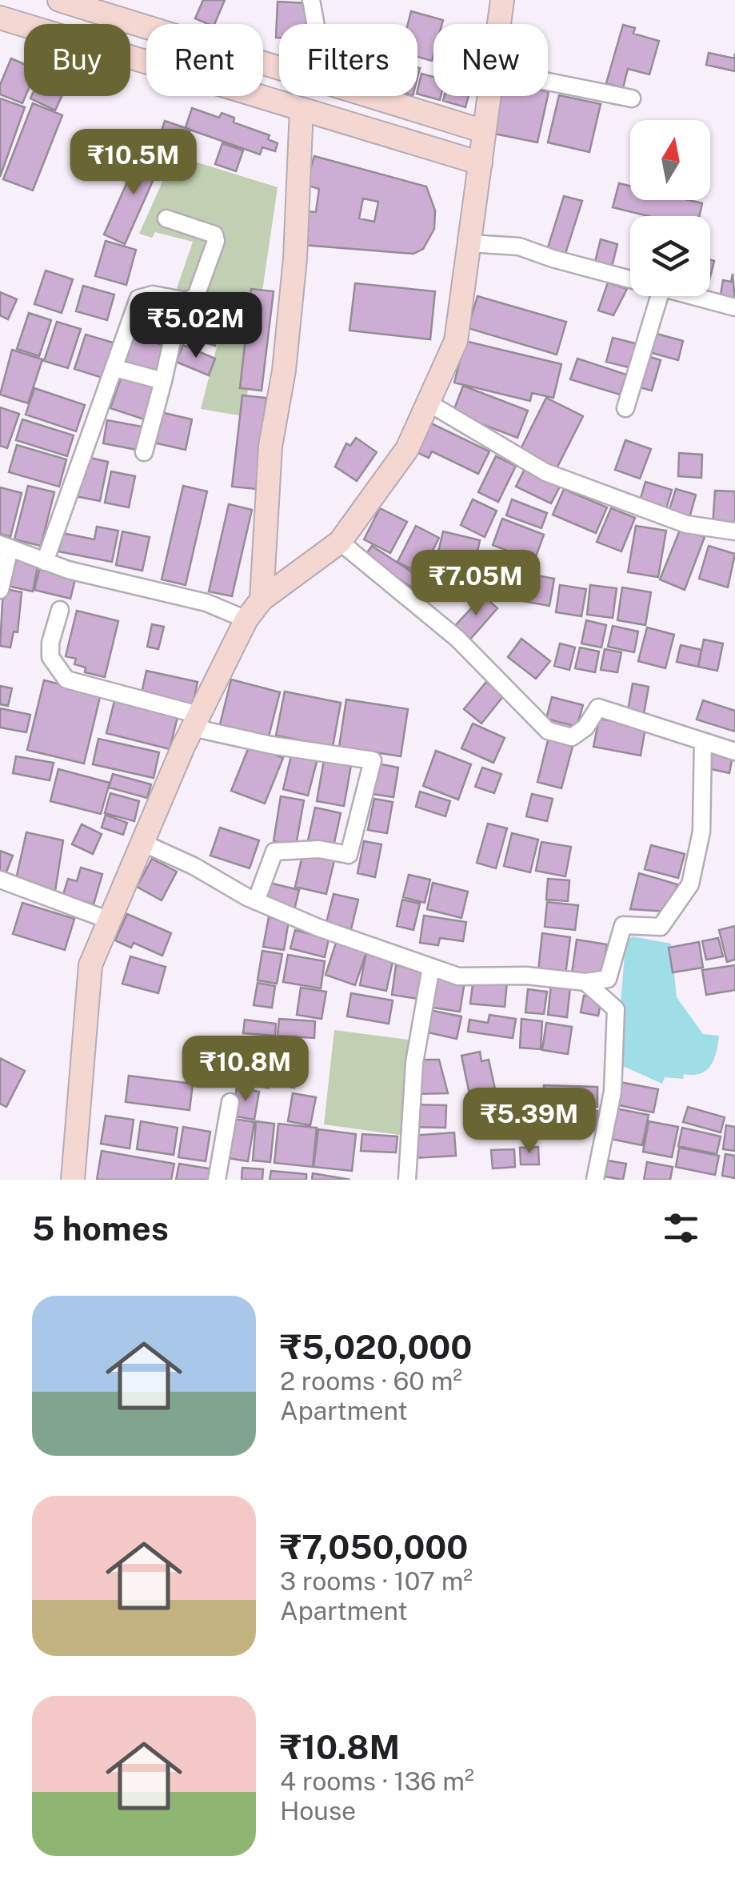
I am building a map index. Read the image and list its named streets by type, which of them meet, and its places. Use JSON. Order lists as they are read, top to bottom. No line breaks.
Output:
{"north":"top","page":{"chip":["Buy","Rent","Filters","New"],"price":["₹10.5M","₹5.02M","₹7.05M","₹10.8M","₹5.39M"],"heading":"5 homes","list":[{"name":"₹5,020,000","note":"2 rooms · 60 m² · Apartment"},{"name":"₹7,050,000","note":"3 rooms · 107 m² · Apartment"},{"name":"₹10.8M","note":"4 rooms · 136 m² · House"}]}}
